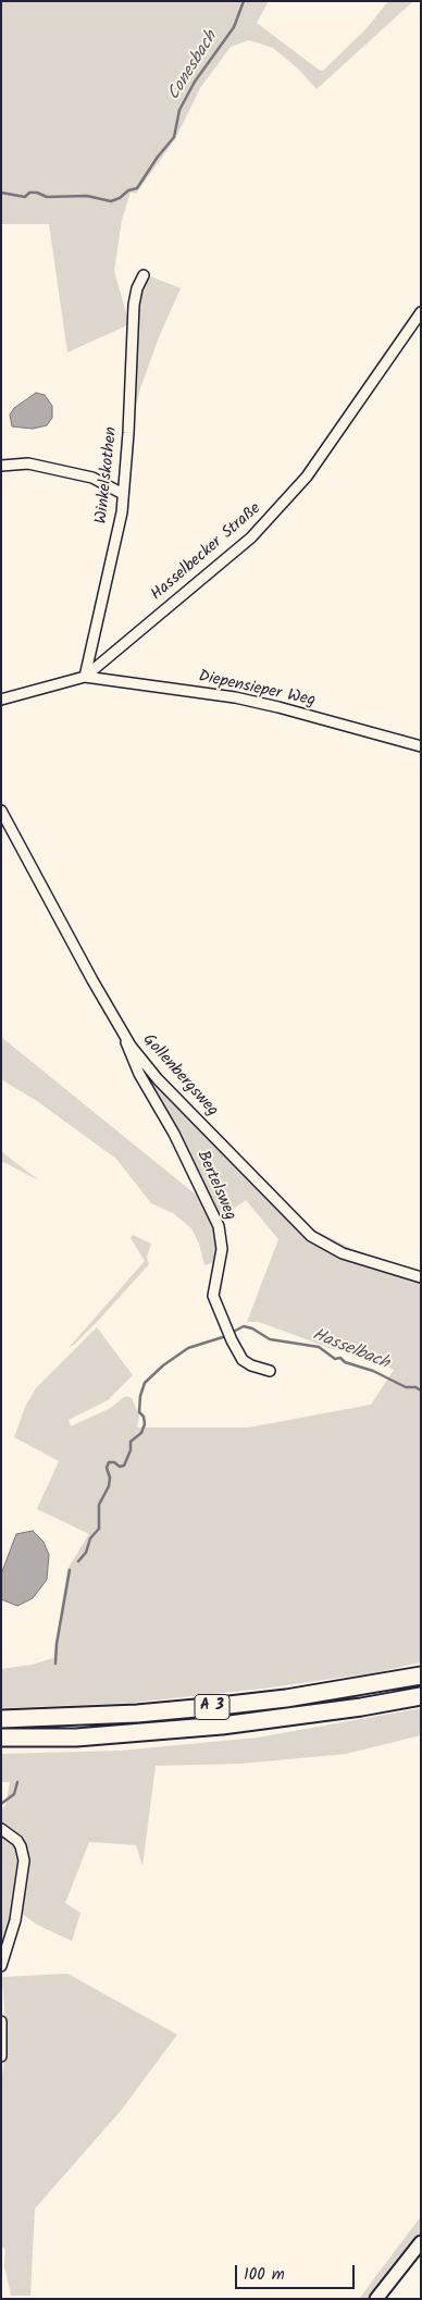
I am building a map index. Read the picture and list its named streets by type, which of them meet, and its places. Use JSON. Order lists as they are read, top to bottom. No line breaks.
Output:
{"streets":{"highway":["A 3"],"street":["Winkelskothen","Hasselbecker Straße","Diepensieper Weg","Gollenbergsweg","Bertelsweg"]},"crossings":[["Winkelskothen","Hasselbecker Straße"],["Winkelskothen","Diepensieper Weg"],["Hasselbecker Straße","Diepensieper Weg"],["Gollenbergsweg","Bertelsweg"]],"water":["Conesbach","Hasselbach"],"scale_bar":"100 m"}
